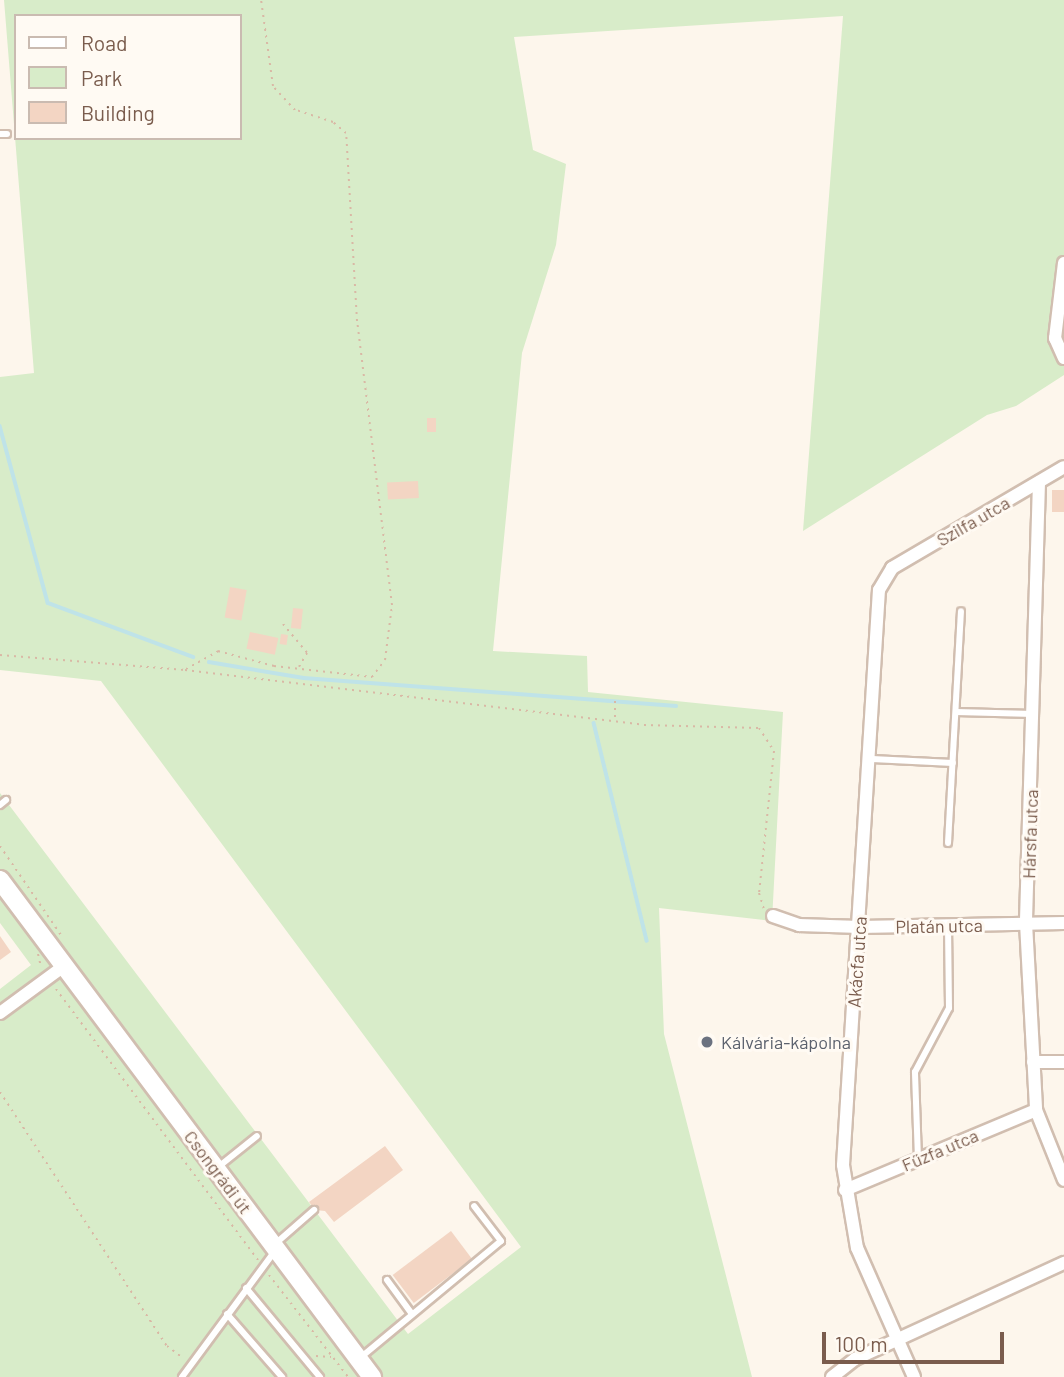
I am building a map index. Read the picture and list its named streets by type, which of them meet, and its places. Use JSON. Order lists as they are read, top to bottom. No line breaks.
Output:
{"streets":{"main road":["Csongrádi út"],"street":["Szilfa utca","Hársfa utca","Platán utca","Akácfa utca","Fűzfa utca"]},"crossings":[["Szilfa utca","Hársfa utca"],["Szilfa utca","Akácfa utca"],["Hársfa utca","Platán utca"],["Hársfa utca","Fűzfa utca"],["Platán utca","Akácfa utca"],["Akácfa utca","Fűzfa utca"]],"places":["Kálvária-kápolna"],"legend":["Road","Park","Building"],"scale_bar":"100 m"}
